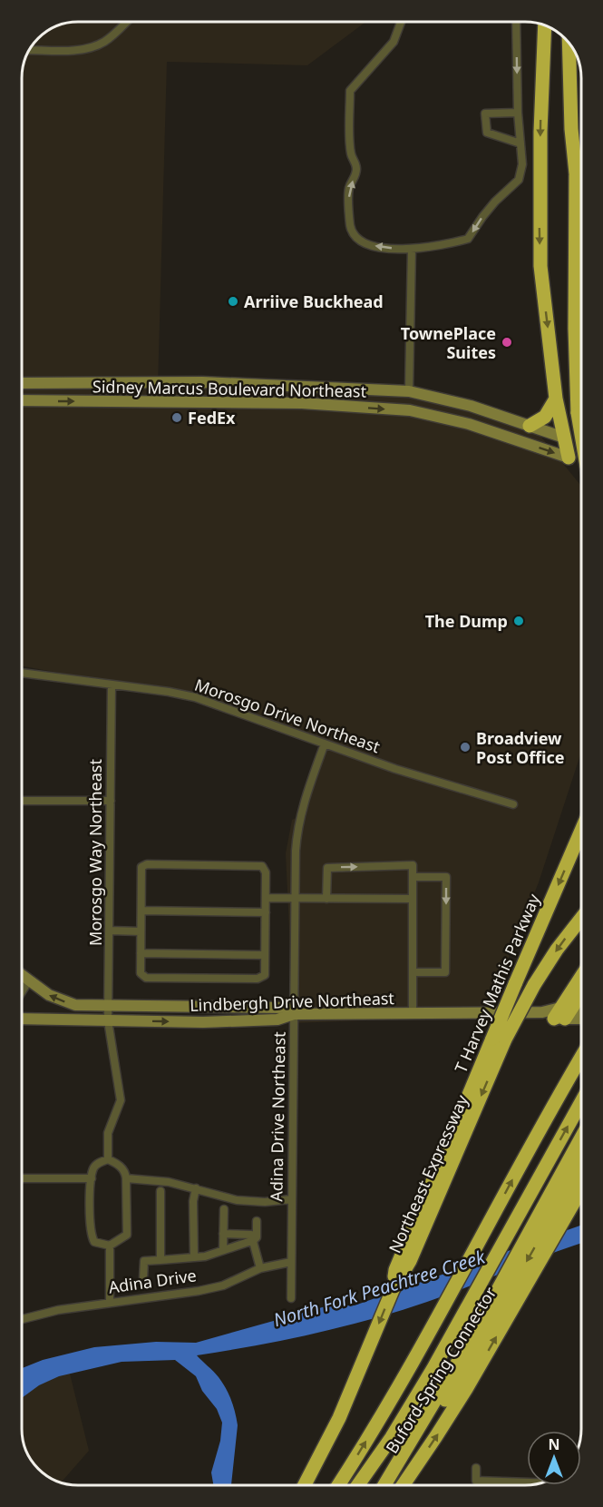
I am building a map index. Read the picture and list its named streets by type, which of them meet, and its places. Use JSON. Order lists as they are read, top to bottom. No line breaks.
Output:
{"streets":{"highway":["T Harvey Mathis Parkway","Northeast Expressway","Buford-Spring Connector"],"main road":["Sidney Marcus Boulevard Northeast","Lindbergh Drive Northeast"],"street":["Morosgo Drive Northeast","Morosgo Way Northeast","Adina Drive Northeast","Adina Drive"]},"crossings":[["Morosgo Drive Northeast","Morosgo Way Northeast"],["Morosgo Drive Northeast","Adina Drive Northeast"],["Morosgo Way Northeast","Lindbergh Drive Northeast"],["T Harvey Mathis Parkway","Northeast Expressway"],["Lindbergh Drive Northeast","Adina Drive Northeast"],["Adina Drive Northeast","Adina Drive"]],"water":["North Fork Peachtree Creek"],"places":["Arriive Buckhead","TownePlace Suites","FedEx","The Dump","Broadview Post Office"],"north":"top"}
